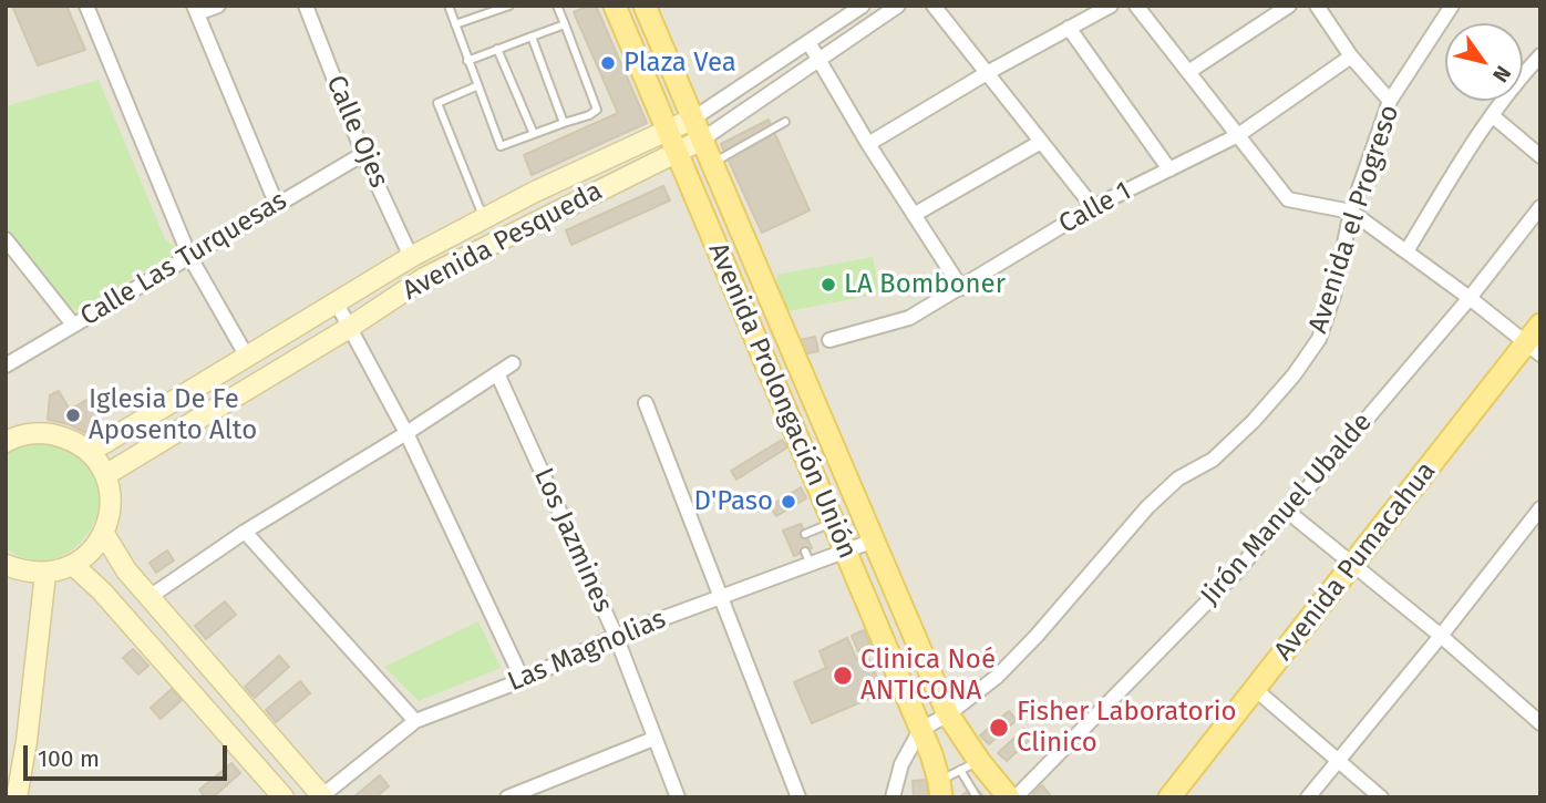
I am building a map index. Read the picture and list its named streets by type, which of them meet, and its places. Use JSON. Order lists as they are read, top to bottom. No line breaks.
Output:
{"streets":{"main road":["Avenida Pesqueda","Avenida Prolongación Unión","Avenida Pumacahua"],"street":["Calle Ojes","Calle 1","Avenida el Progreso","Calle Las Turquesas","Jirón Manuel Ubalde","Los Jazmines","Las Magnolias"]},"crossings":[["Calle Ojes","Avenida Pesqueda"],["Calle Ojes","Calle Las Turquesas"],["Avenida el Progreso","Avenida Prolongación Unión"],["Avenida Pesqueda","Avenida Prolongación Unión"],["Avenida Prolongación Unión","Las Magnolias"],["Los Jazmines","Las Magnolias"]],"places":["Plaza Vea","LA Bomboner","Iglesia De Fe Aposento Alto","D'Paso","Clinica Noé ANTICONA","Fisher Laboratorio Clinico"],"scale_bar":"100 m","north":"bottom right"}
